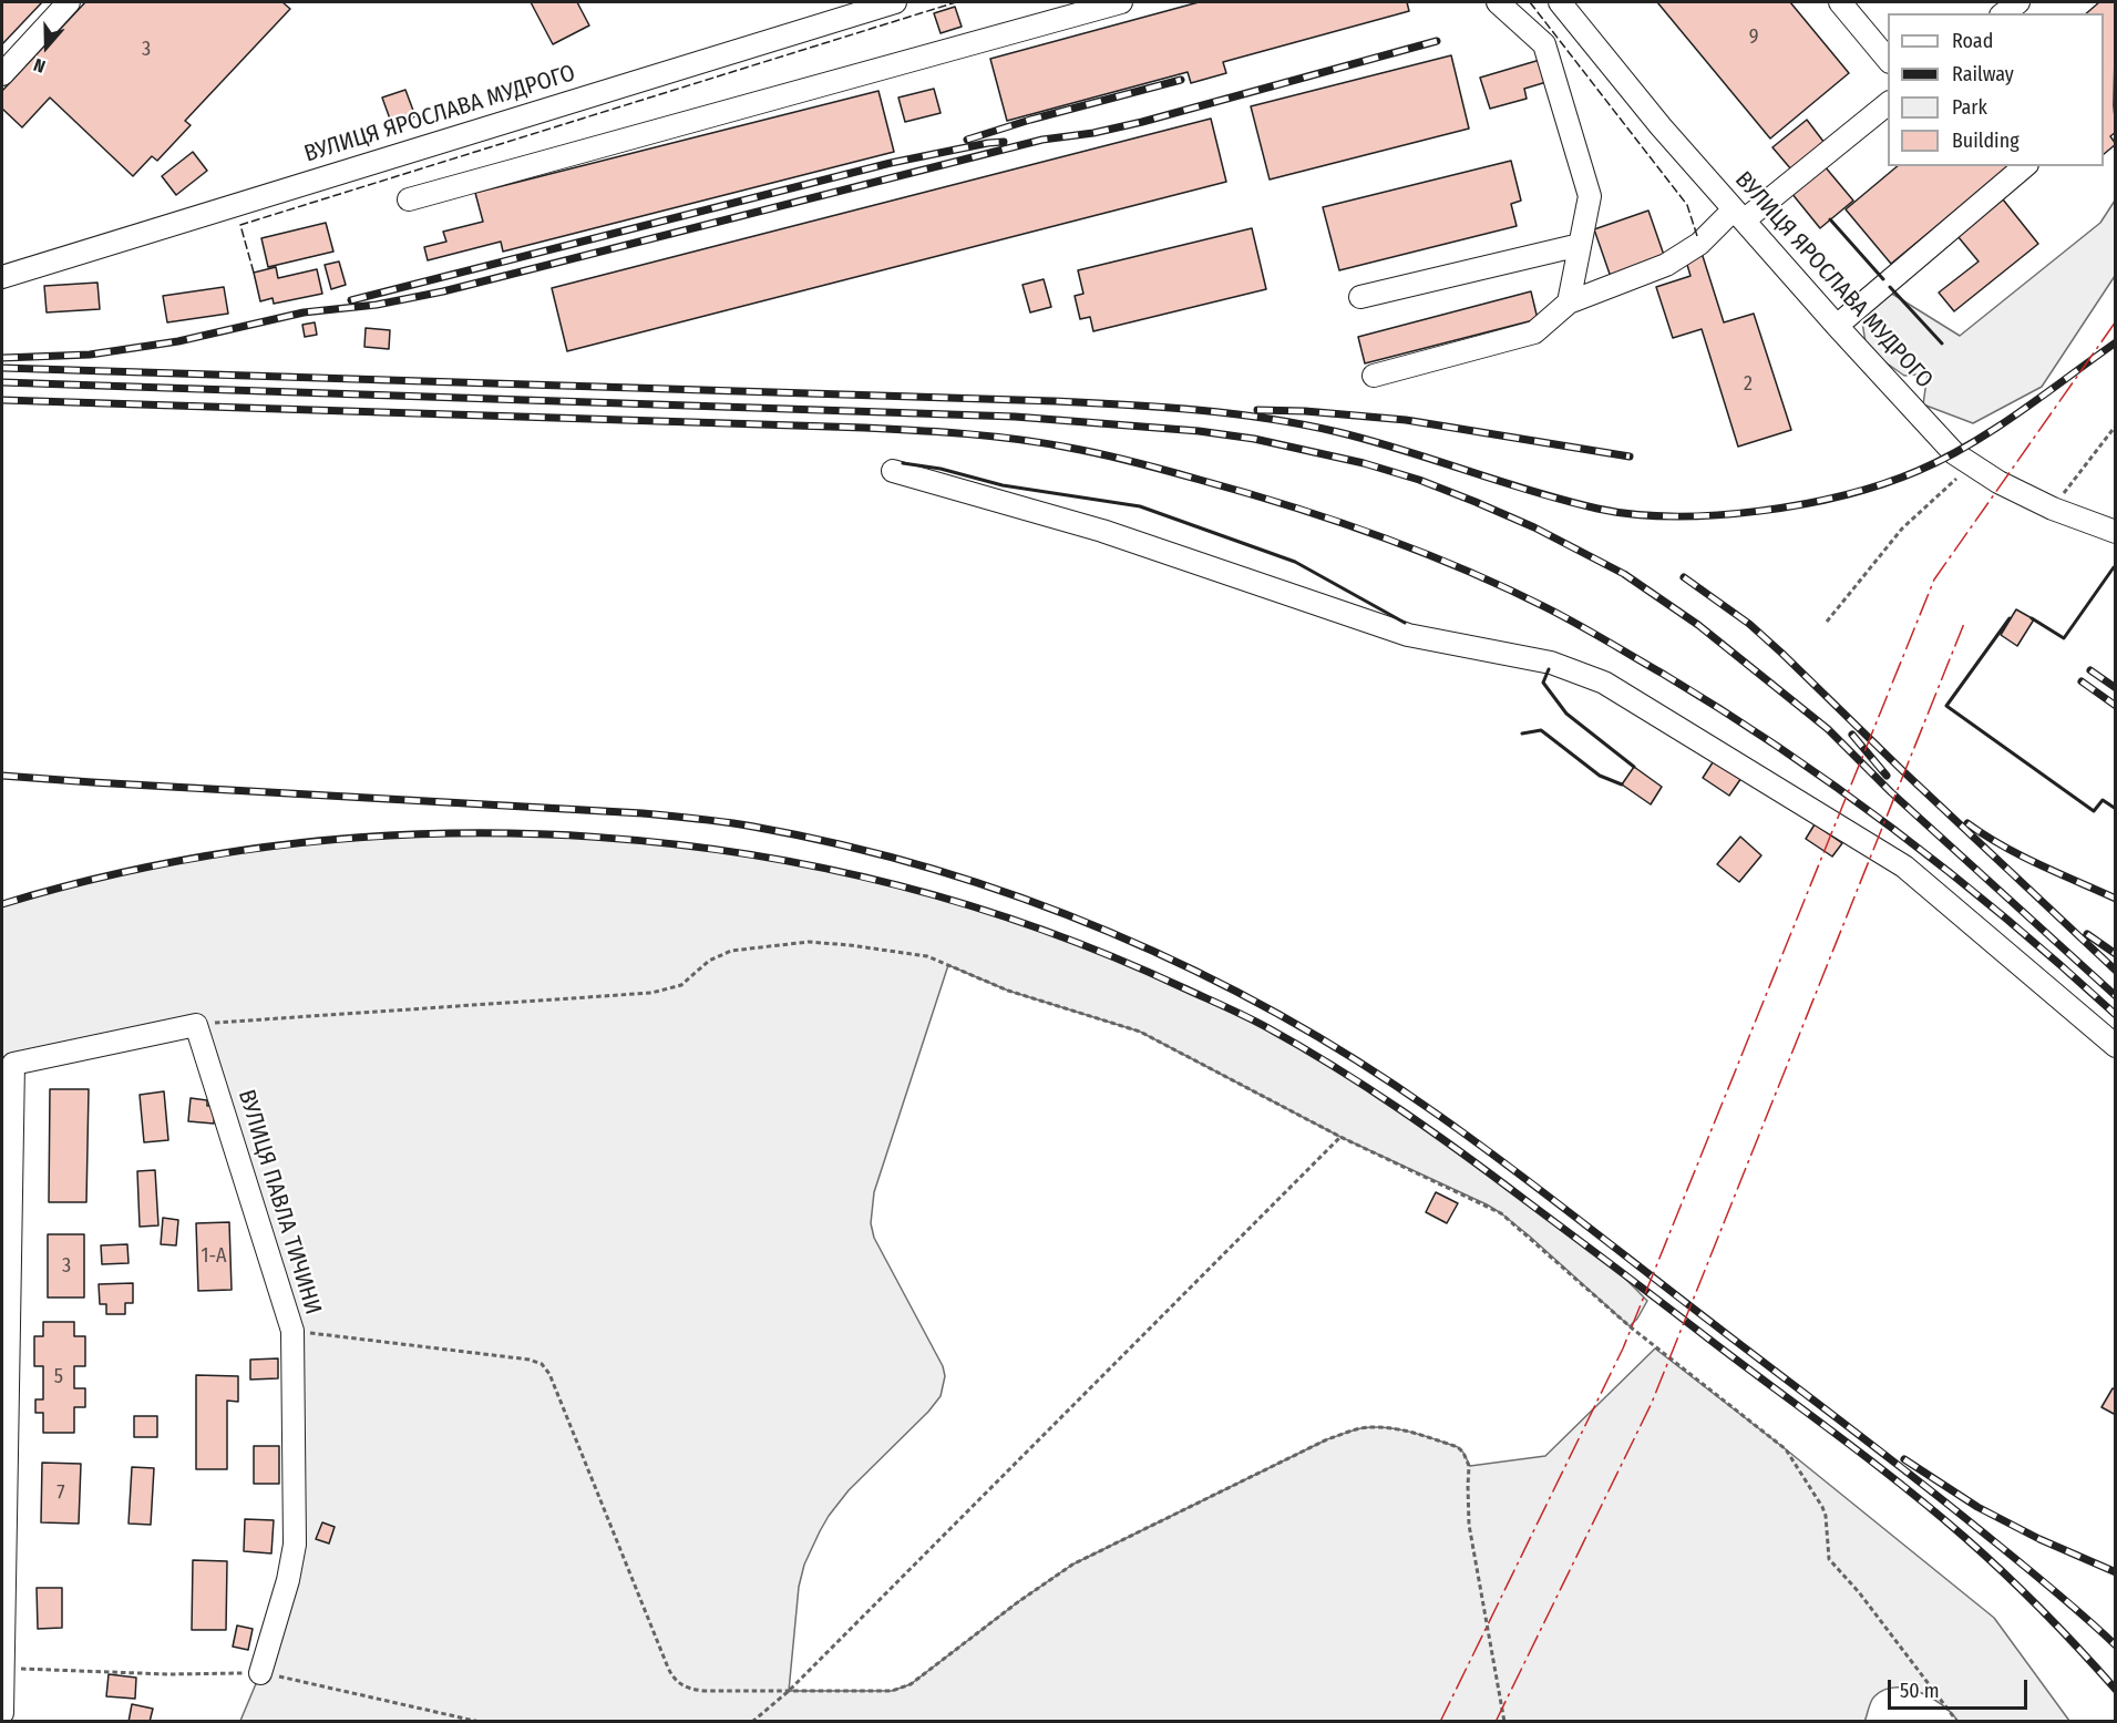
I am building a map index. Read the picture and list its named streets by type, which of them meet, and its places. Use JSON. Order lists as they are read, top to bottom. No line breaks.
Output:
{"streets":{"street":["ВУЛИЦЯ ЯРОСЛАВА МУДРОГО","ВУЛИЦЯ ПАВЛА ТИЧИНИ"]},"house_numbers":["9","3","2","1-А","3","5","7"],"legend":["Road","Railway","Park","Building"],"scale_bar":"50 m","north":"bottom"}
